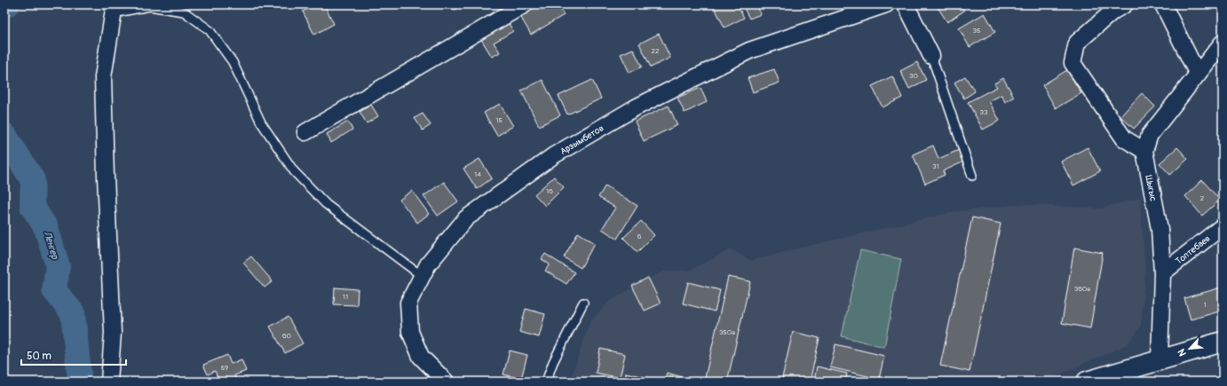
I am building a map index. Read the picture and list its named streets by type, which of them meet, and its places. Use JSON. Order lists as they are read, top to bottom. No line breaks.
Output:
{"streets":{"street":["Арзымбетов","Шыгыс","Топтебаев"]},"crossings":[["Шыгыс","Топтебаев"]],"water":["Ленгер"],"house_numbers":["35","22","30","33","15","31","14","16","2","6","360в","11","1","350в","60","59"],"scale_bar":"50 m","north":"bottom left"}
